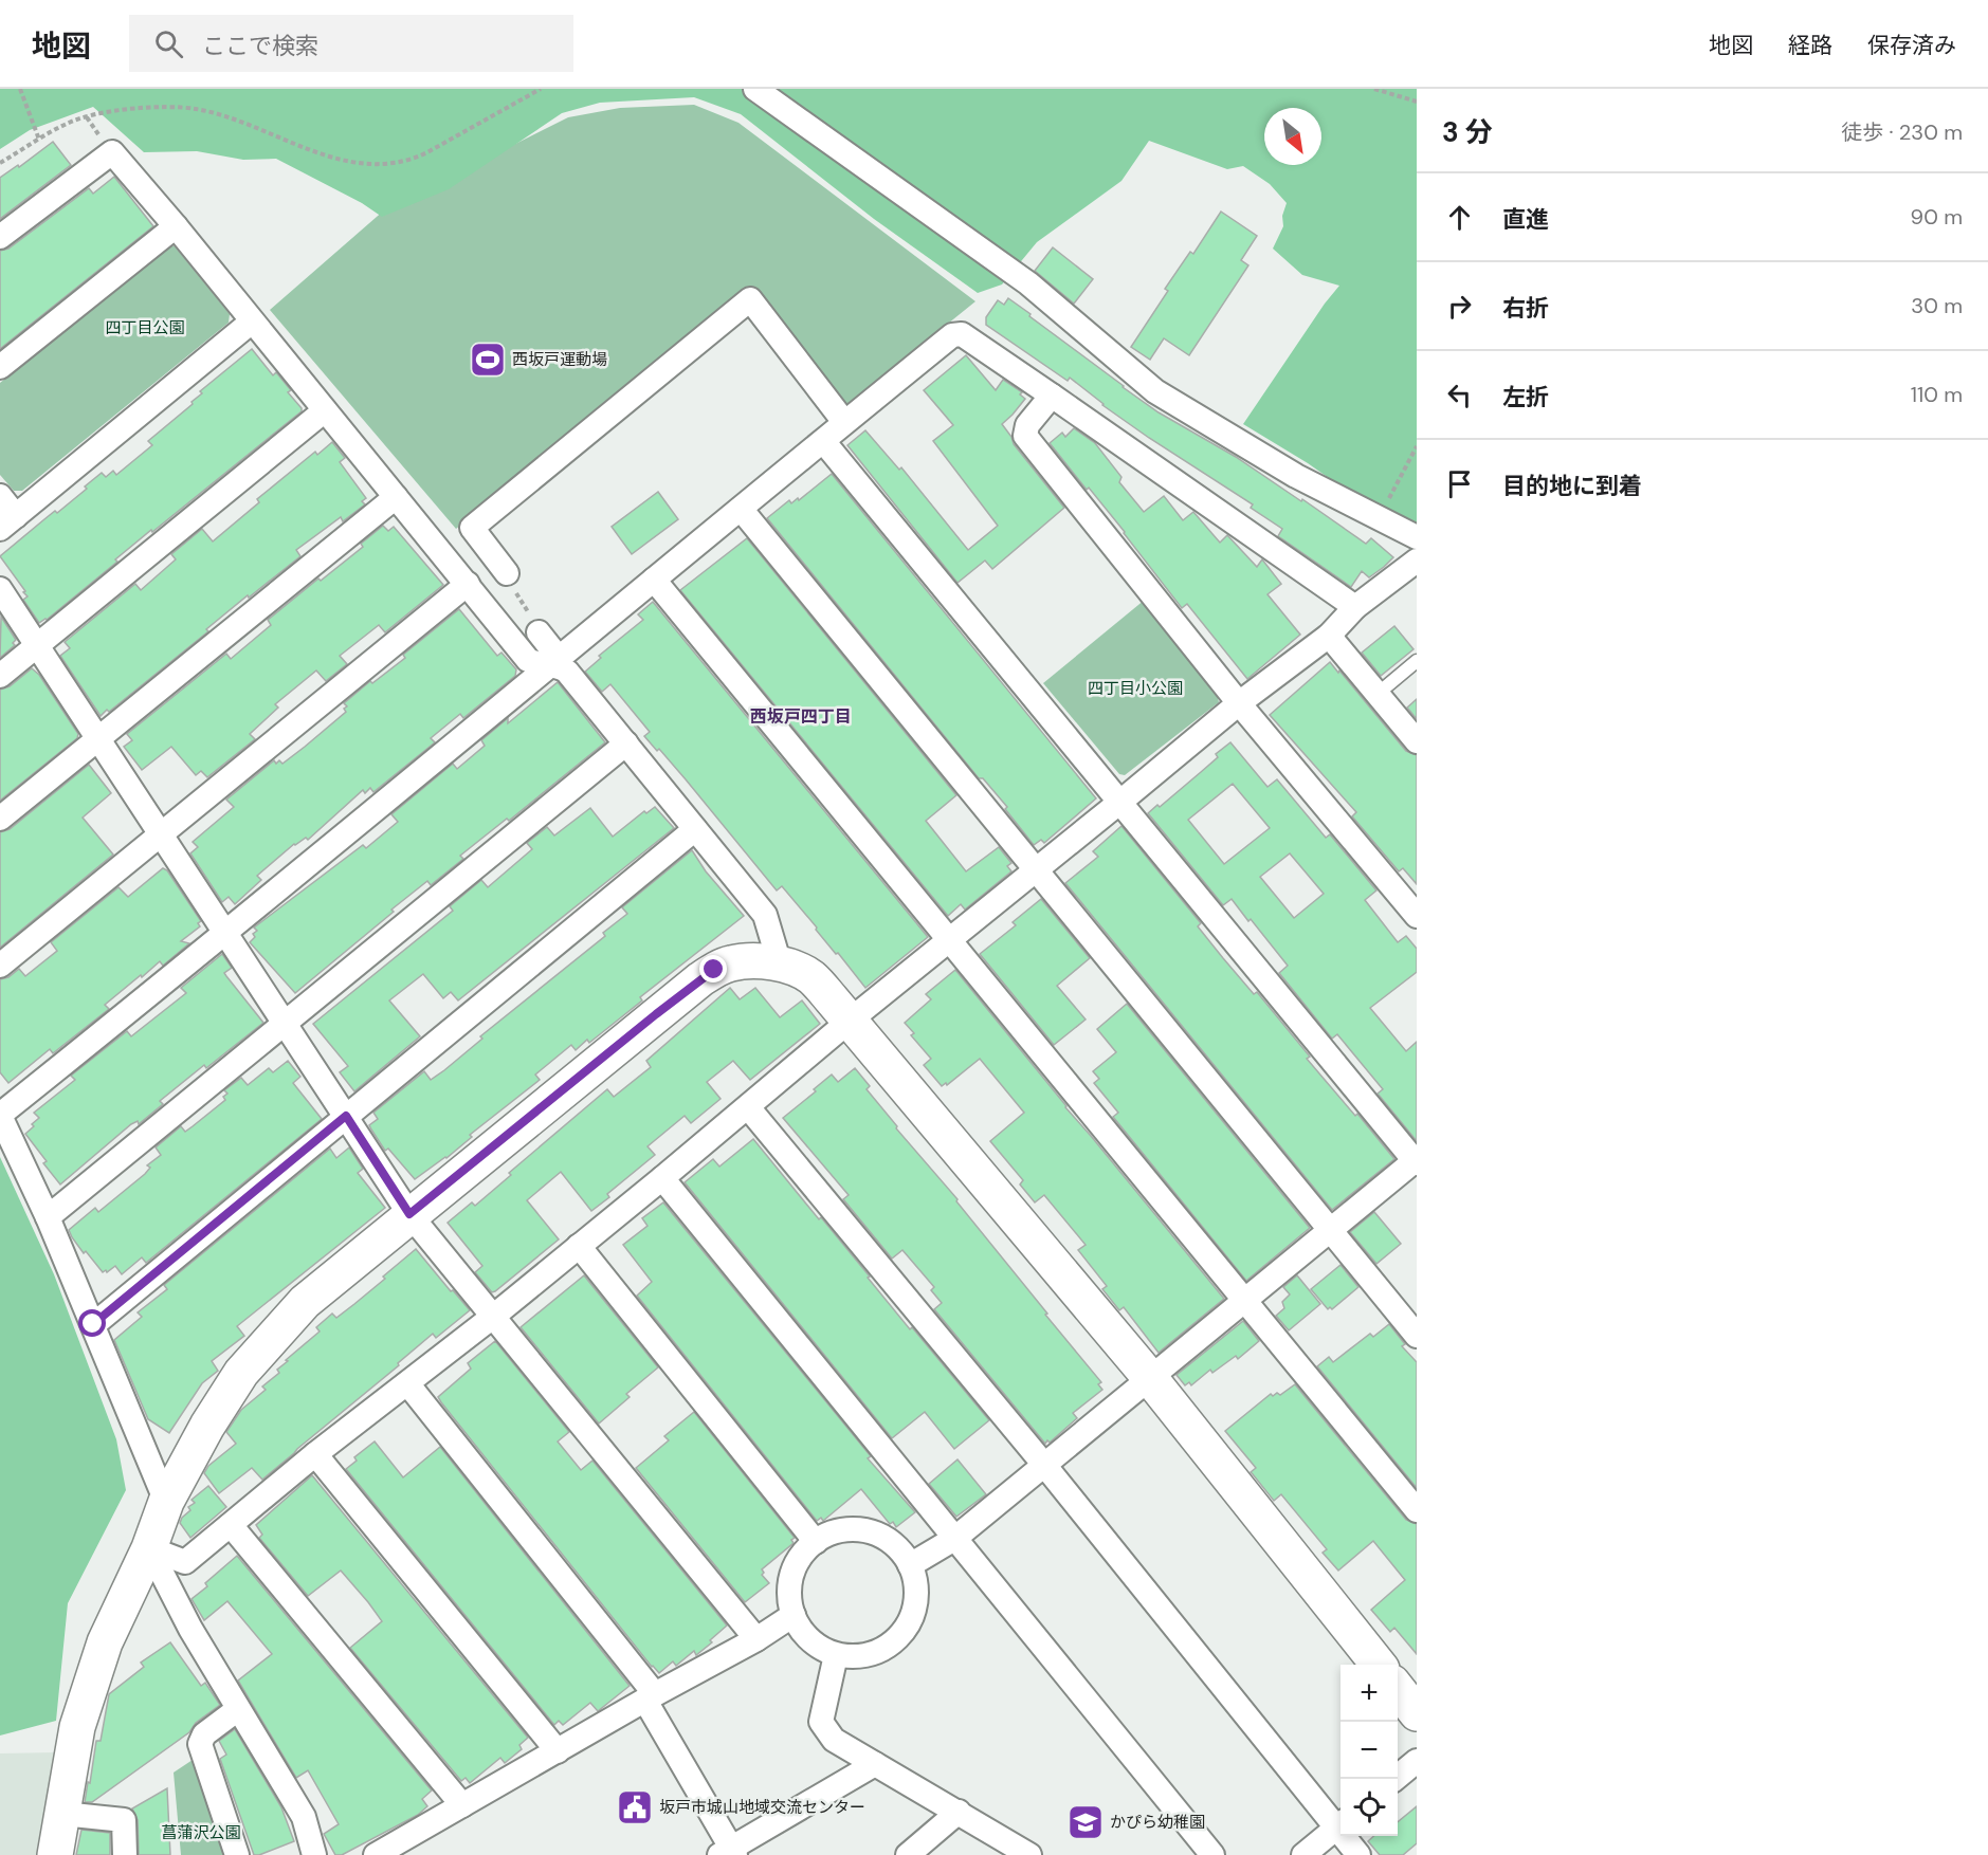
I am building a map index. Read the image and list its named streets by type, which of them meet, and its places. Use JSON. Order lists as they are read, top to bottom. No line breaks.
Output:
{"districts":["西坂戸四丁目"],"parks":["四丁目公園","四丁目小公園","菖蒲沢公園"],"places":{"sports":["西坂戸運動場"],"public building":["坂戸市城山地域交流センター"],"school or university":["かぴら幼稚園"]},"north":"bottom right","page":{"header":"地図","search":"ここで検索","nav":["地図","経路","保存済み"],"heading":["3 分","徒歩 · 230 m"],"list":[["直進","90 m"],["右折","30 m"],["左折","110 m"],"目的地に到着"],"map_buttons":["+","−"]}}
